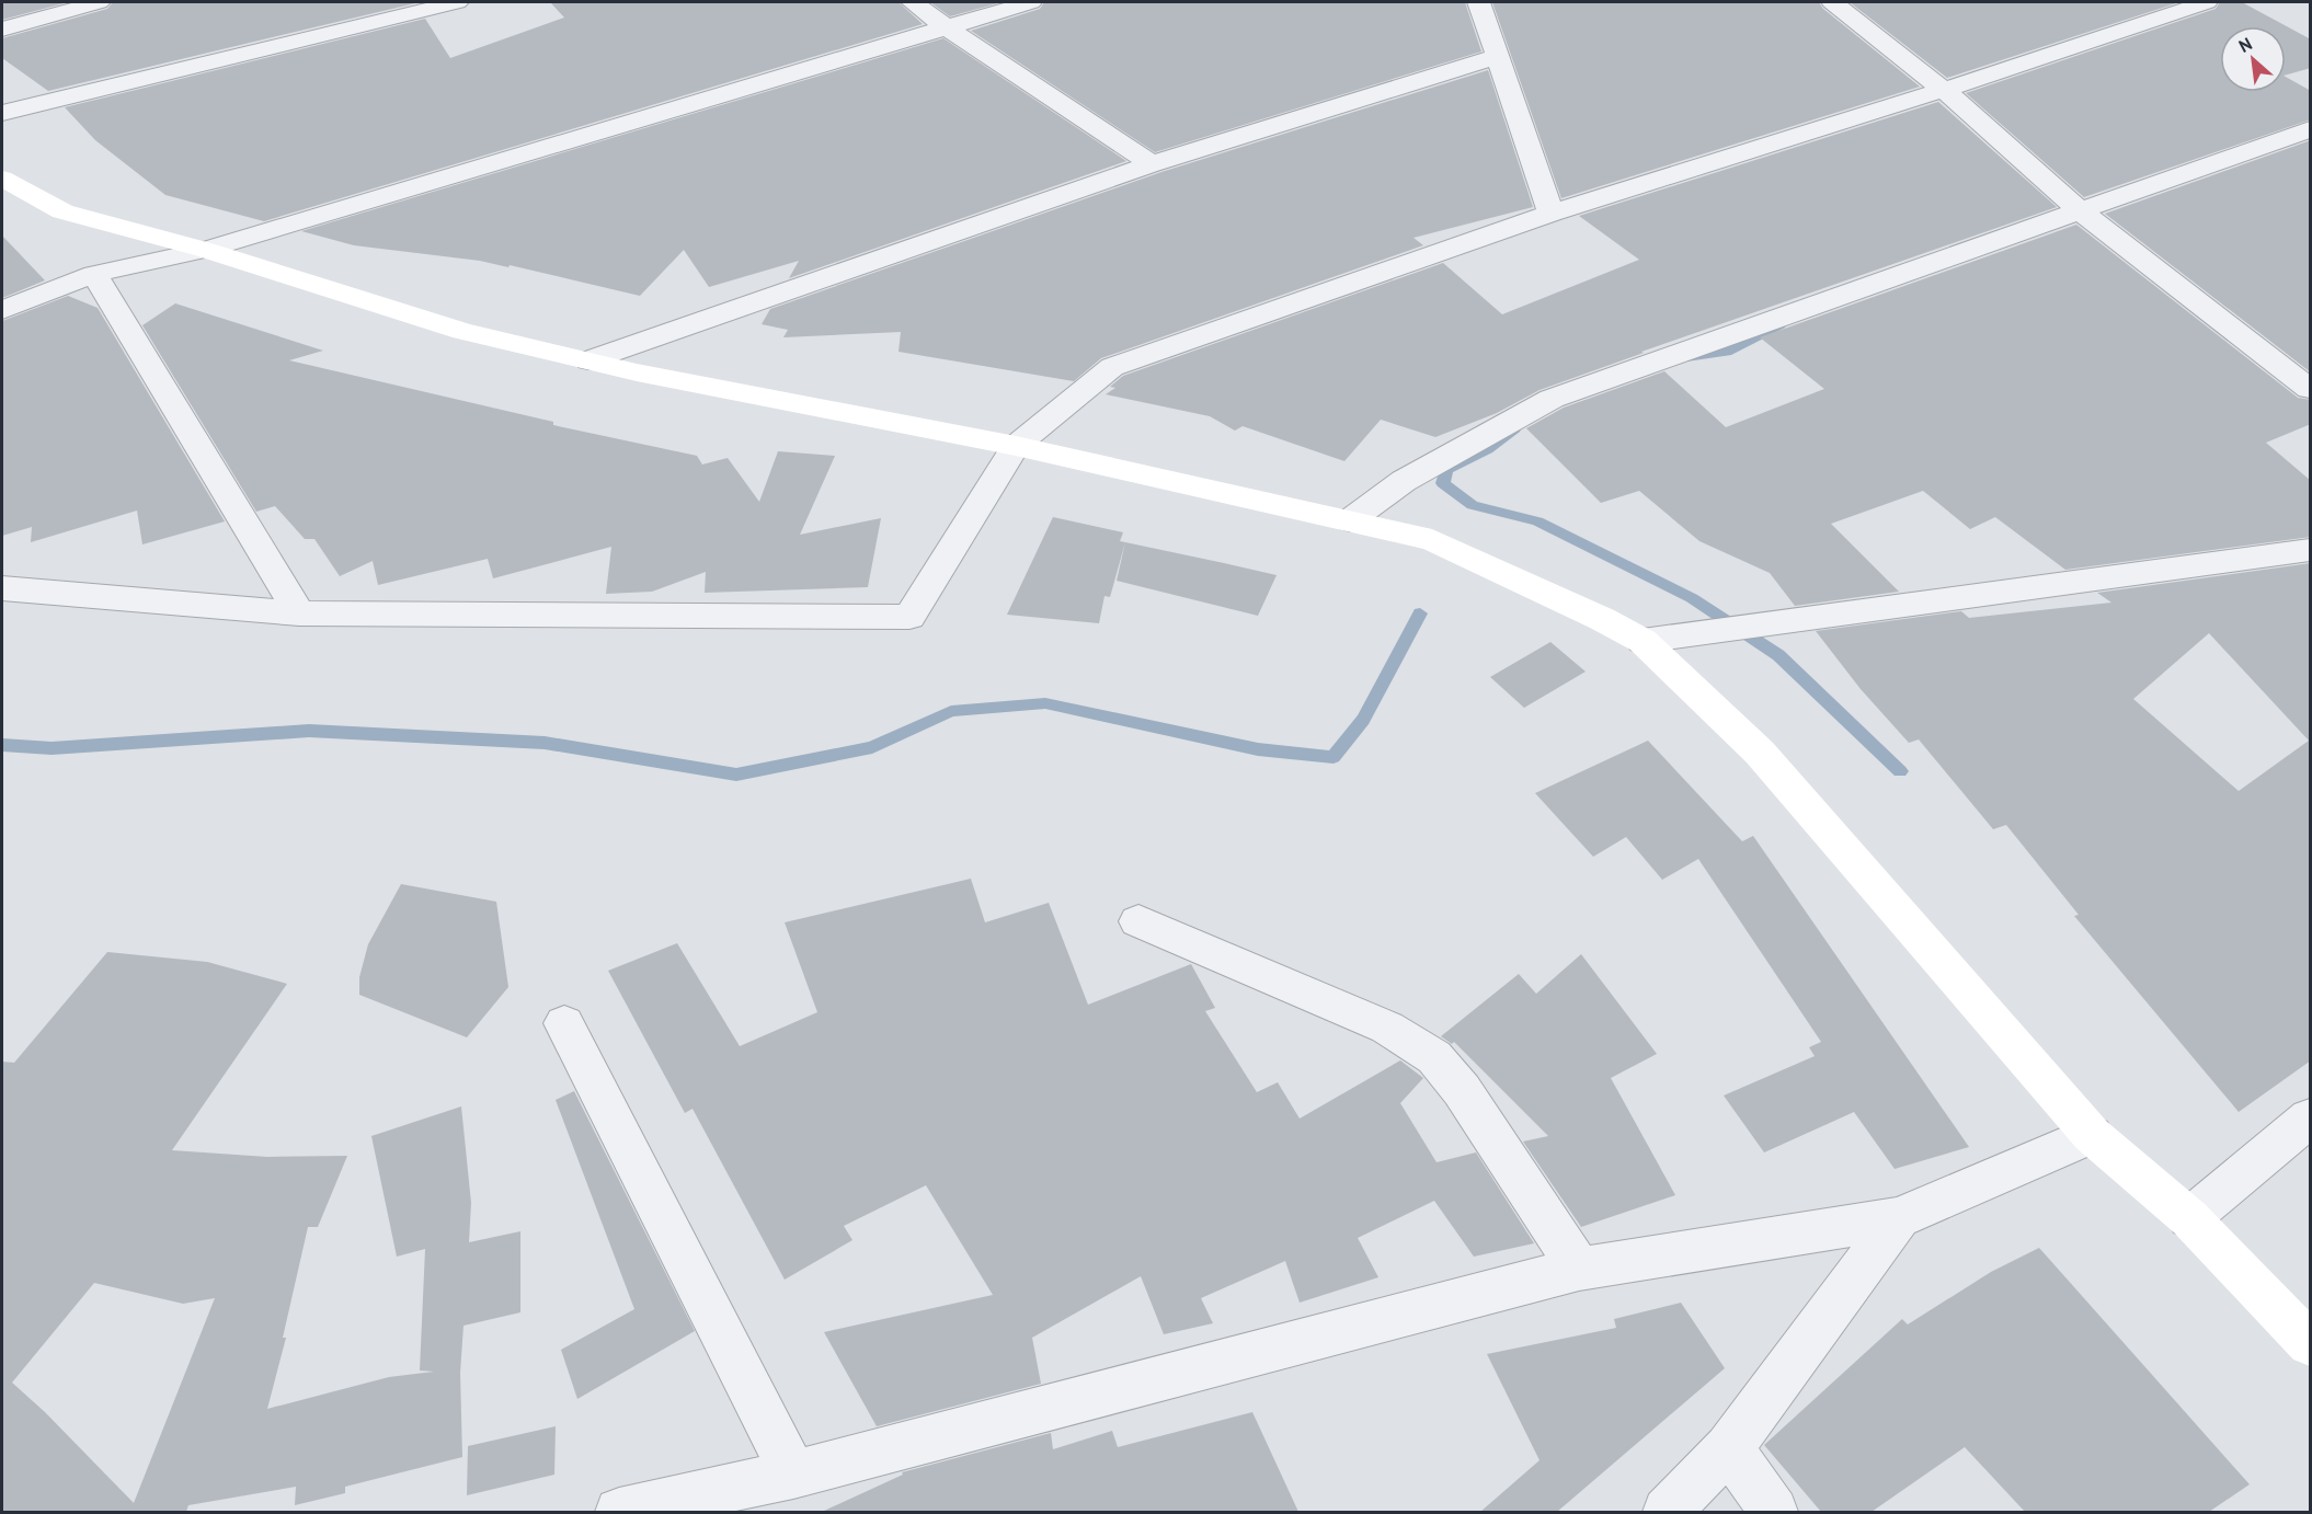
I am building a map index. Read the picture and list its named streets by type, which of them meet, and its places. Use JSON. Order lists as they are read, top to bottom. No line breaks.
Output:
{"north":"top left"}
